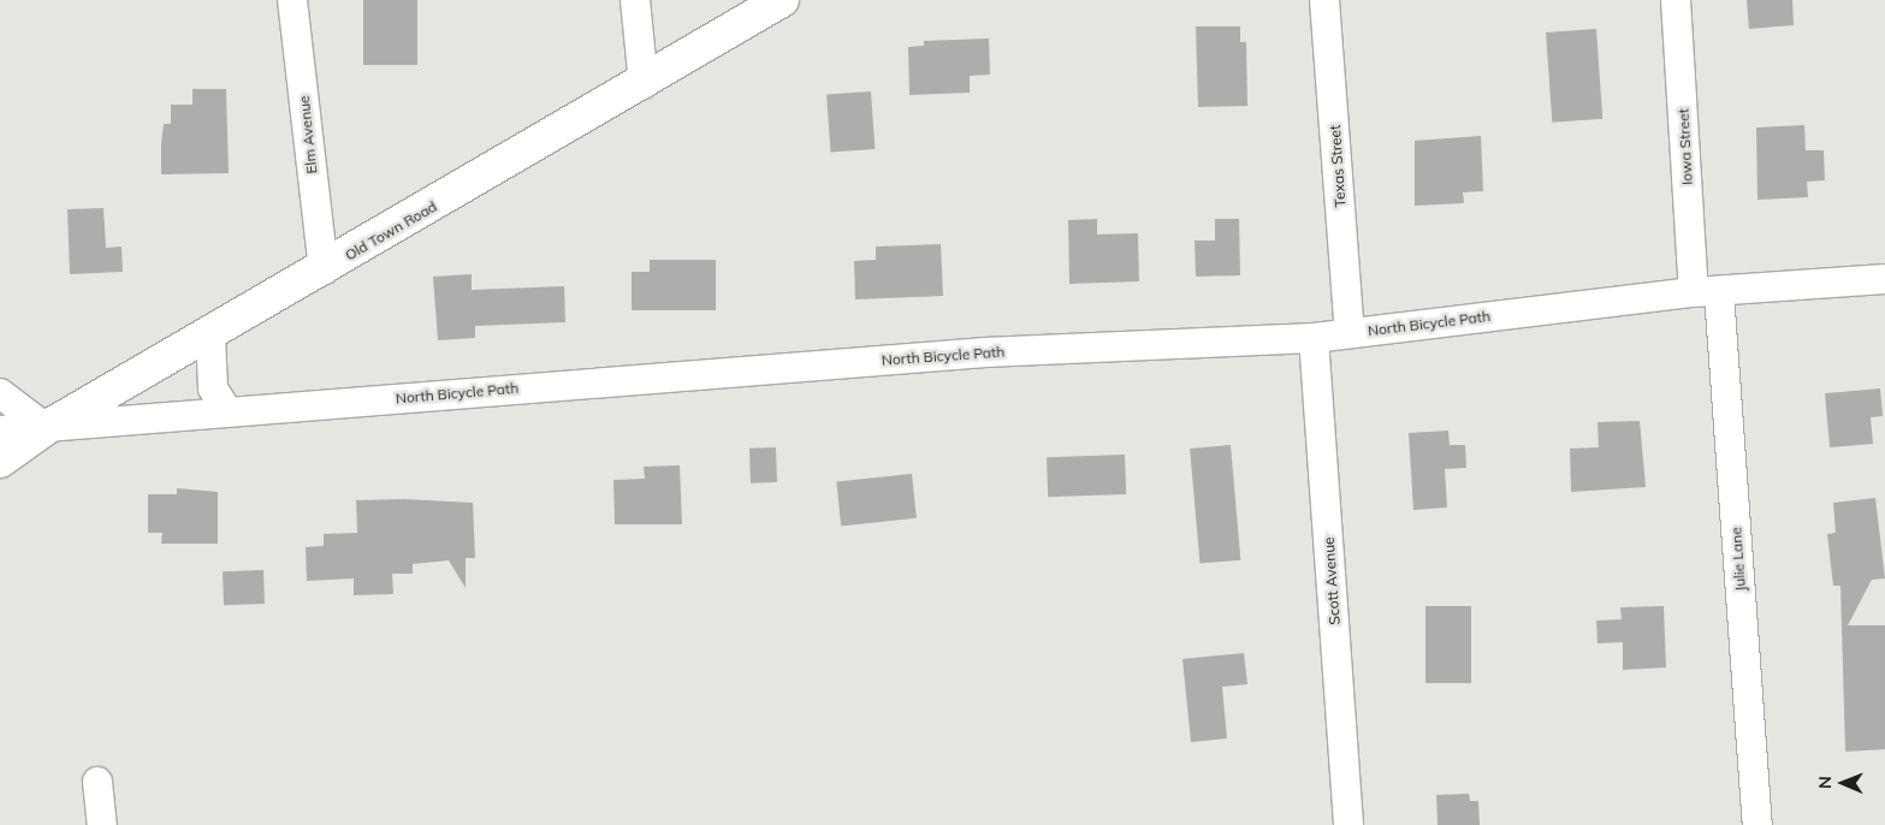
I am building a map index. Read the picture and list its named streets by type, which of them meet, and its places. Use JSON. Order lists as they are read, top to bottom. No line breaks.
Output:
{"streets":{"main road":["Old Town Road"],"street":["Elm Avenue","Iowa Street","Texas Street","North Bicycle Path","Julie Lane","Scott Avenue"]},"crossings":[["Elm Avenue","Old Town Road"],["Iowa Street","North Bicycle Path"],["Iowa Street","Julie Lane"],["Texas Street","North Bicycle Path"],["Old Town Road","North Bicycle Path"],["North Bicycle Path","Julie Lane"],["North Bicycle Path","Scott Avenue"]],"north":"left"}
